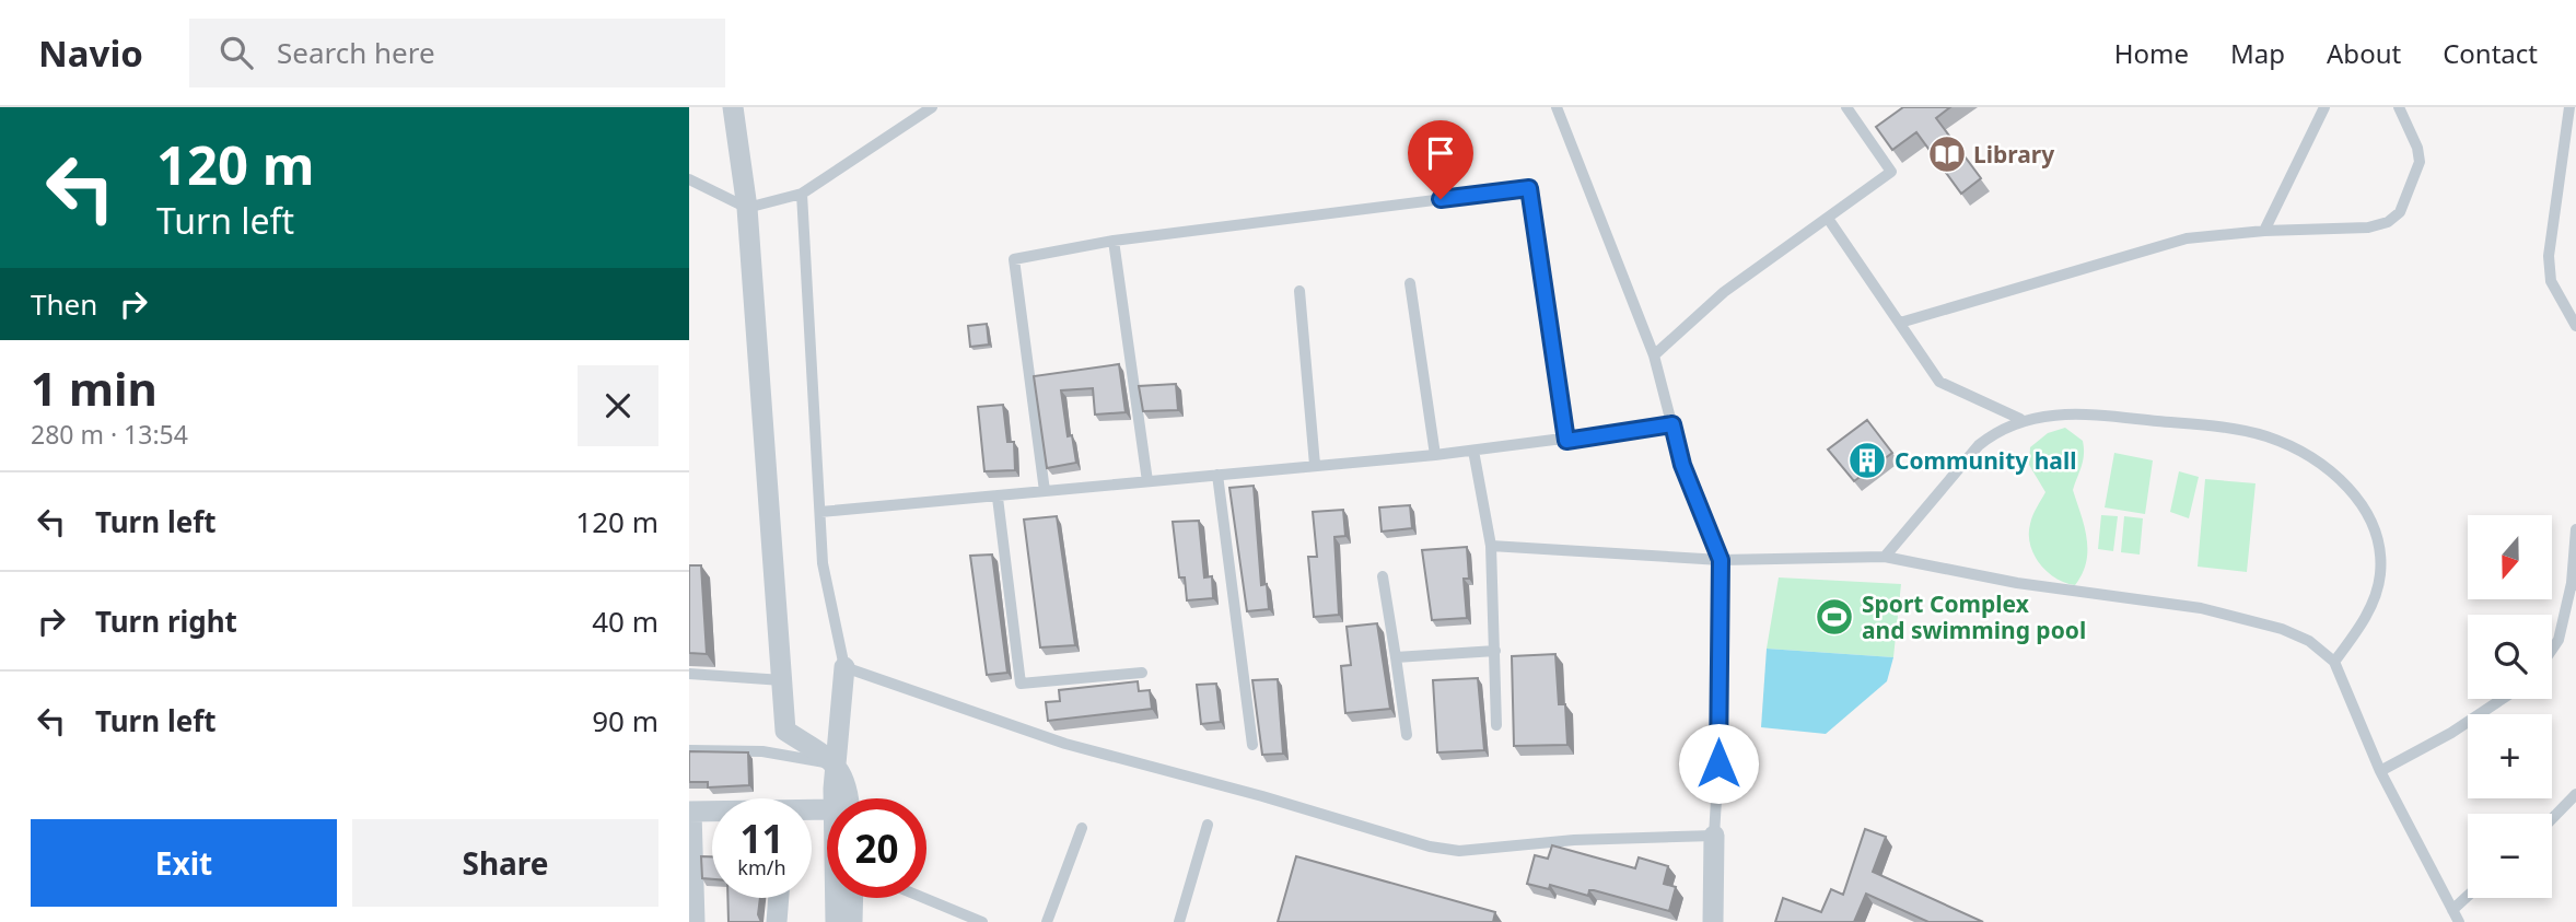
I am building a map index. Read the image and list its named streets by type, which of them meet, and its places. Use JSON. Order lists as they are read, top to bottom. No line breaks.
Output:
{"places":{"library":["Library"],"building":["Community hall"],"sports":["Sport Complex and swimming pool"]},"north":"bottom","page":{"header":"Navio","search":"Search here","nav":["Home","Map","About","Contact"],"turn":["120 m","Turn left"],"then":"Then","heading":["1 min","280 m · 13:54"],"list":[{"name":"Turn left","value":"120 m"},{"name":"Turn right","value":"40 m"},{"name":"Turn left","value":"90 m"}],"map_buttons":["+","−"],"speed":"11 km/h","limit":"20","buttons":["Exit","Share"]}}
